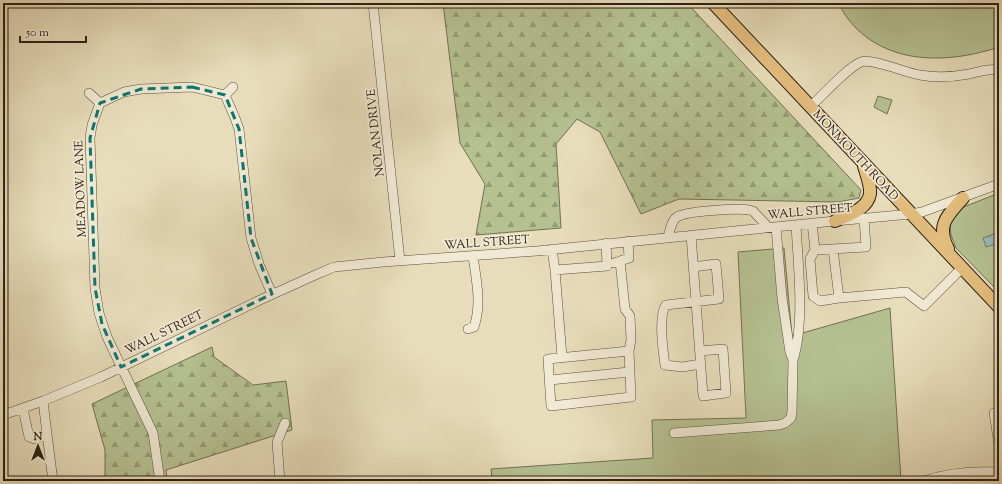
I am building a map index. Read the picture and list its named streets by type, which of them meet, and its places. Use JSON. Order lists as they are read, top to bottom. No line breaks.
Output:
{"streets":{"main road":["MONMOUTH ROAD"],"street":["NOLAN DRIVE","MEADOW LANE","WALL STREET"]},"crossings":[["NOLAN DRIVE","WALL STREET"],["MONMOUTH ROAD","WALL STREET"],["MEADOW LANE","WALL STREET"]],"scale_bar":"50 m","north":"top"}
